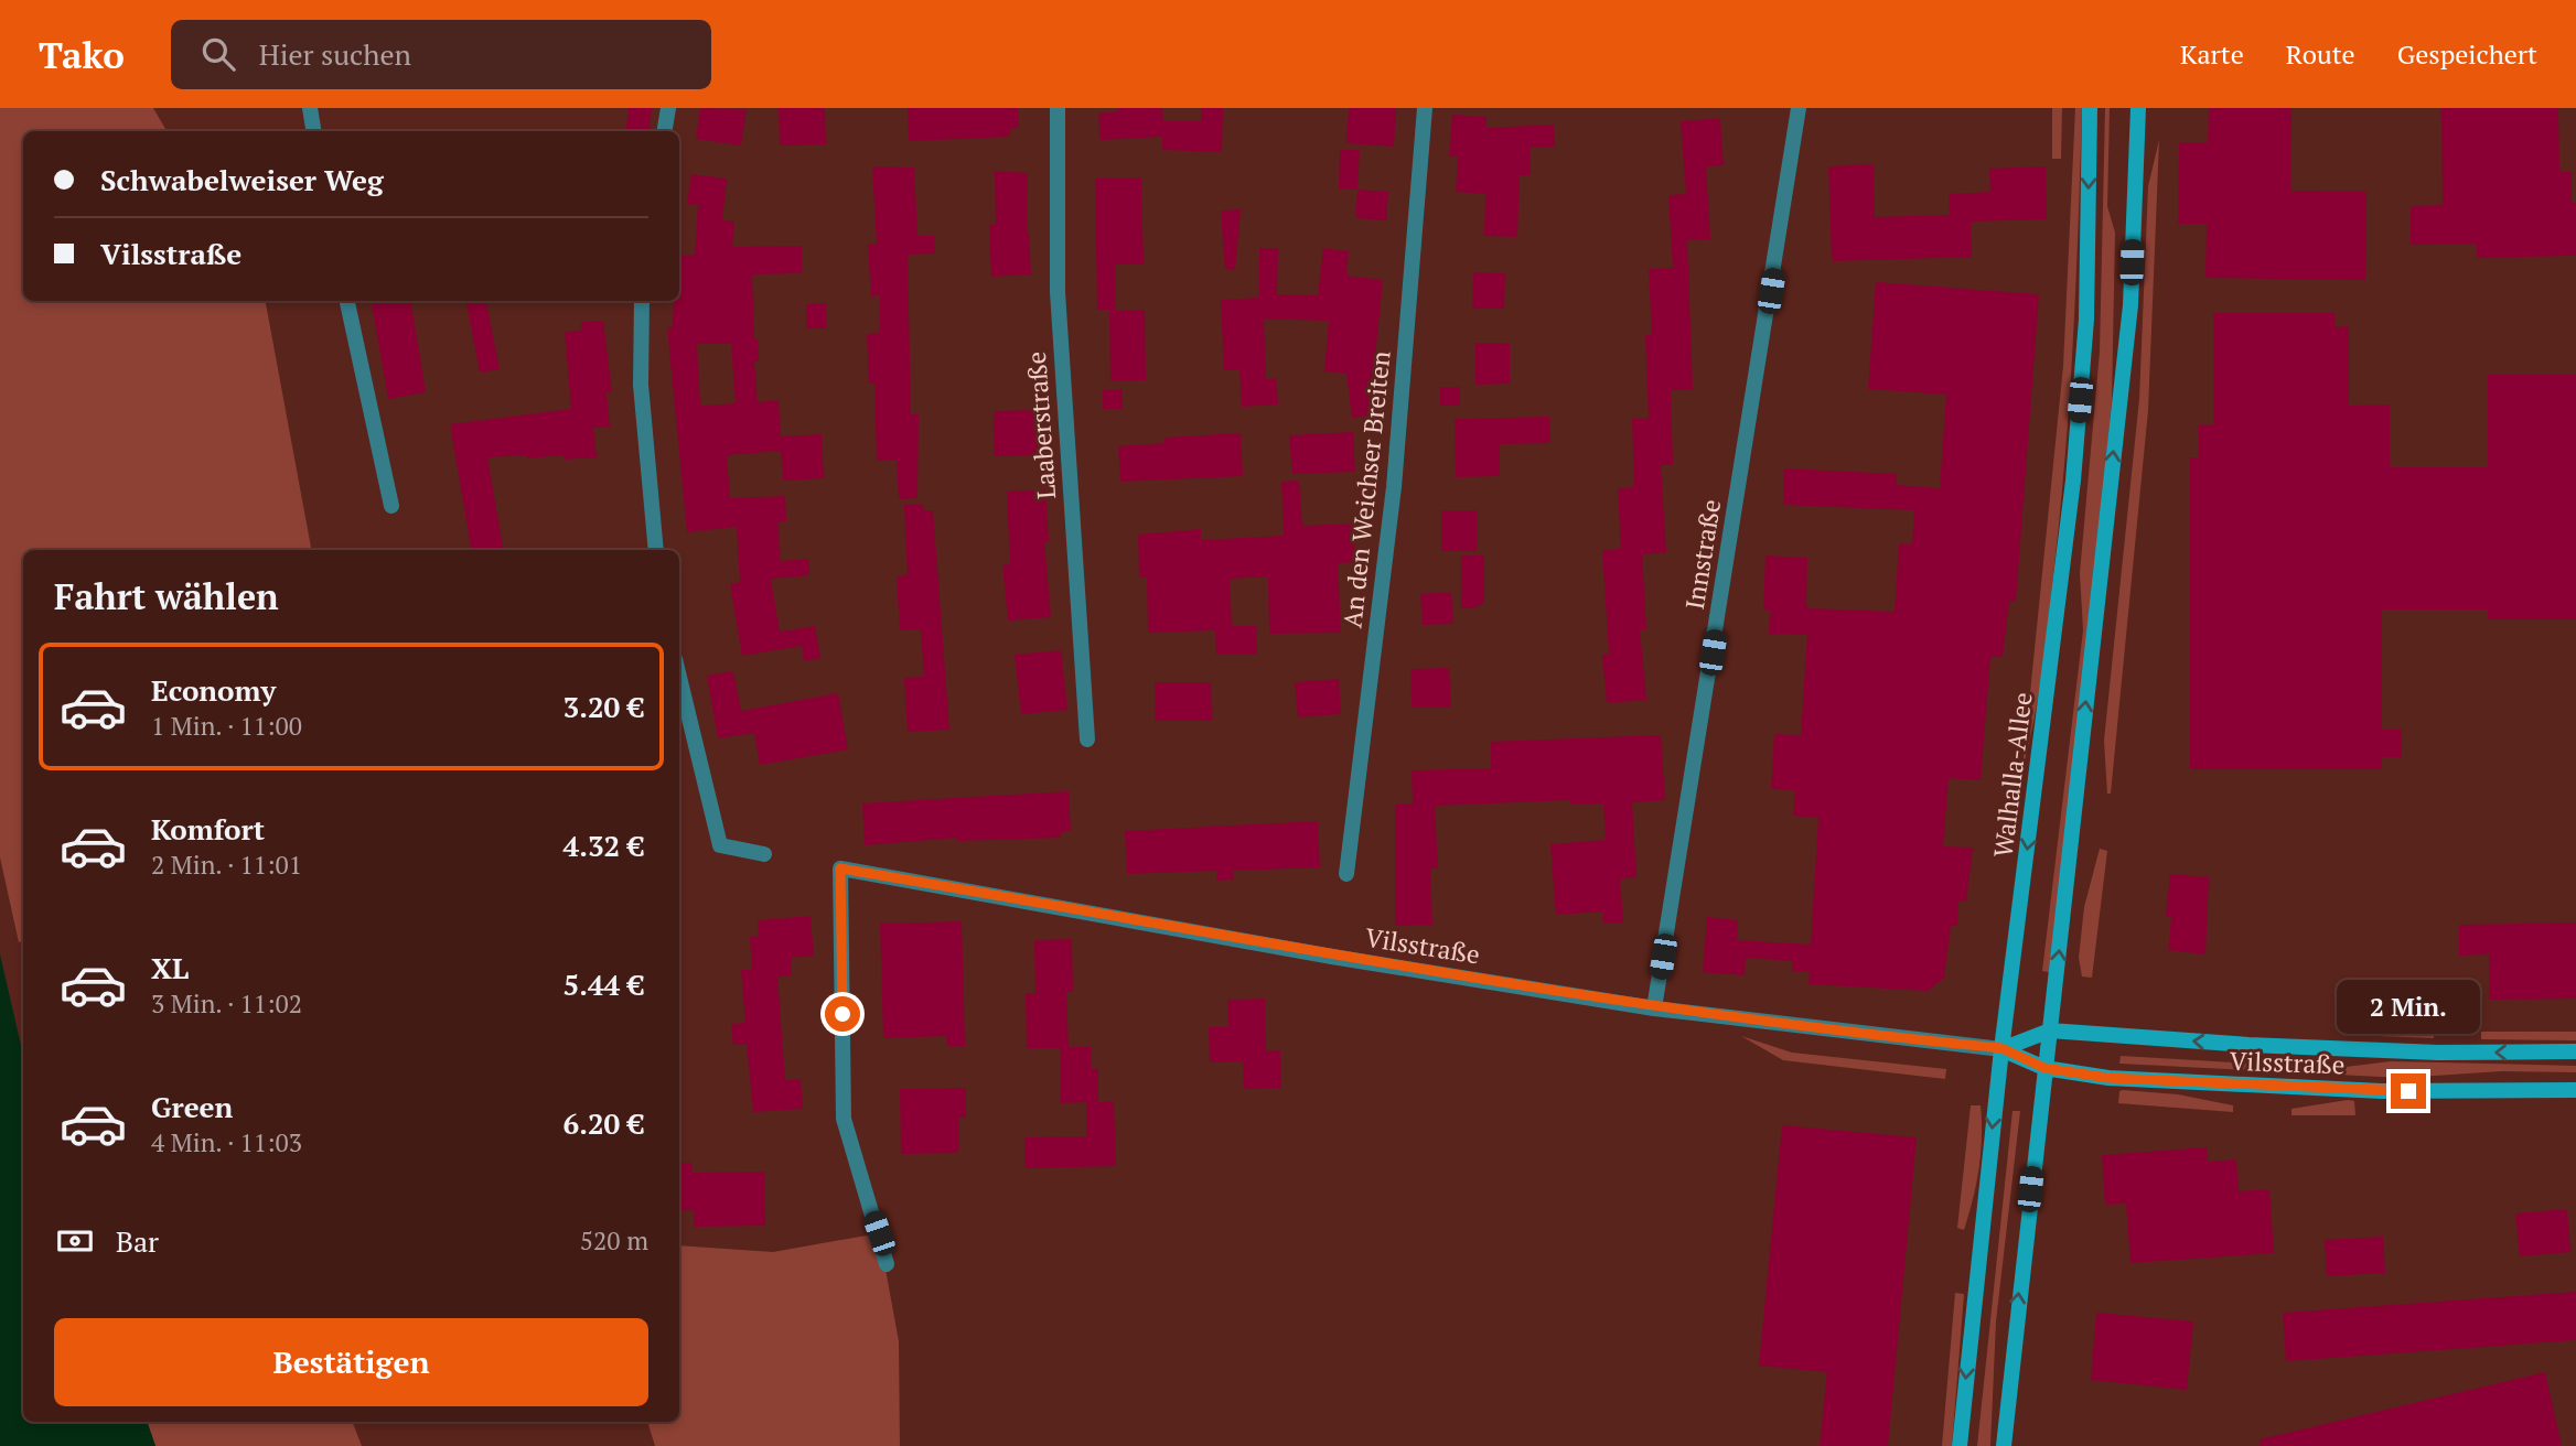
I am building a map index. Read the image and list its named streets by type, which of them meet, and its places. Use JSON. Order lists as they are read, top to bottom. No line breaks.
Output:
{"streets":{"main road":["Walhalla-Allee","Vilsstraße"],"street":["Laaberstraße","An den Weichser Breiten","Innstraße"]},"crossings":[["Innstraße","Vilsstraße"],["Walhalla-Allee","Vilsstraße"]],"page":{"header":"Tako","search":"Hier suchen","nav":["Karte","Route","Gespeichert"],"banner":["Schwabelweiser Weg","Vilsstraße"],"heading":"Fahrt wählen","list":[{"name":"Economy","note":"1 Min. · 11:00","value":"3.20 €"},{"name":"Komfort","note":"2 Min. · 11:01","value":"4.32 €"},{"name":"XL","note":"3 Min. · 11:02","value":"5.44 €"},{"name":"Green","note":"4 Min. · 11:03","value":"6.20 €"}],"bubble":"2 Min.","pay":["Bar","520 m"],"buttons":"Bestätigen"}}
